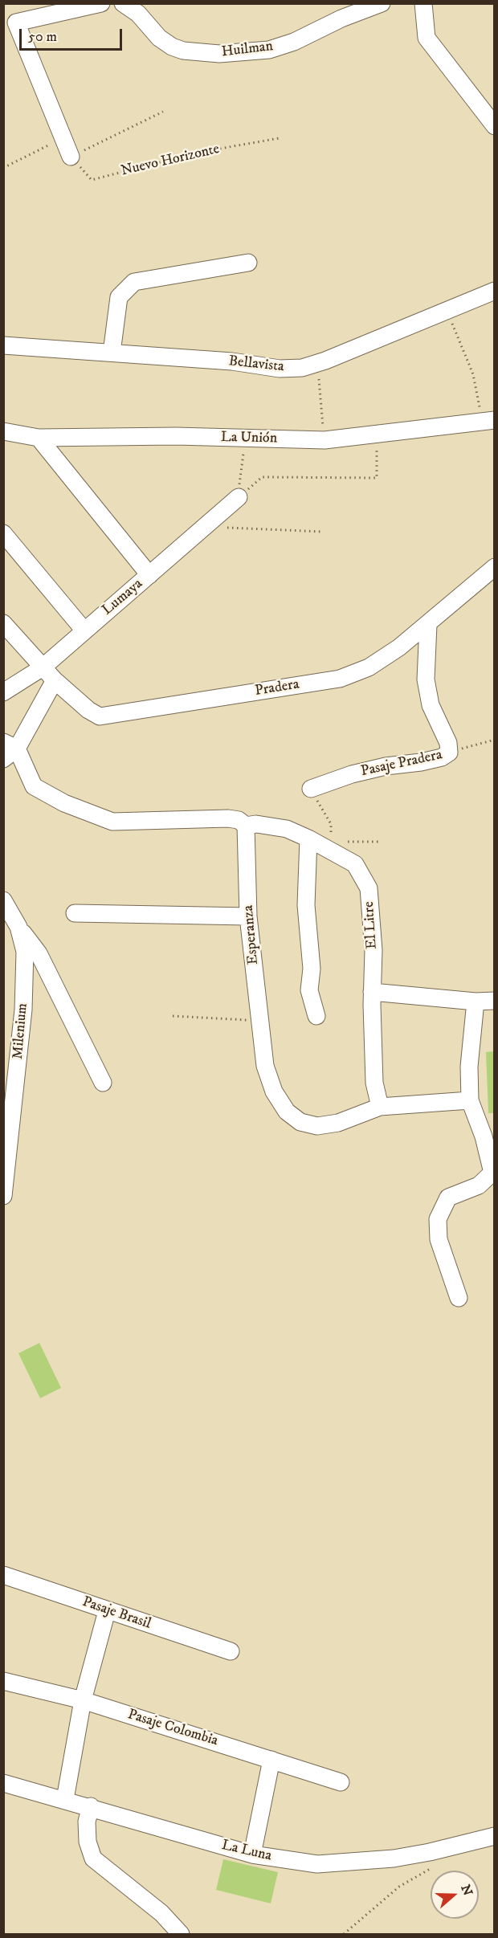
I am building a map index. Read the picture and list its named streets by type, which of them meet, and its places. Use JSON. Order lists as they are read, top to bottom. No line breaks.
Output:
{"streets":{"street":["Huilman","Bellavista","La Unión","Lumaya","Pradera","Pasaje Pradera","El Litre","Esperanza","Milenium","Pasaje Brasil","Pasaje Colombia","La Luna"],"path":["Nuevo Horizonte"]},"crossings":[["Lumaya","Pradera"],["Pradera","Pasaje Pradera"],["El Litre","Esperanza"]],"scale_bar":"50 m","north":"right"}
